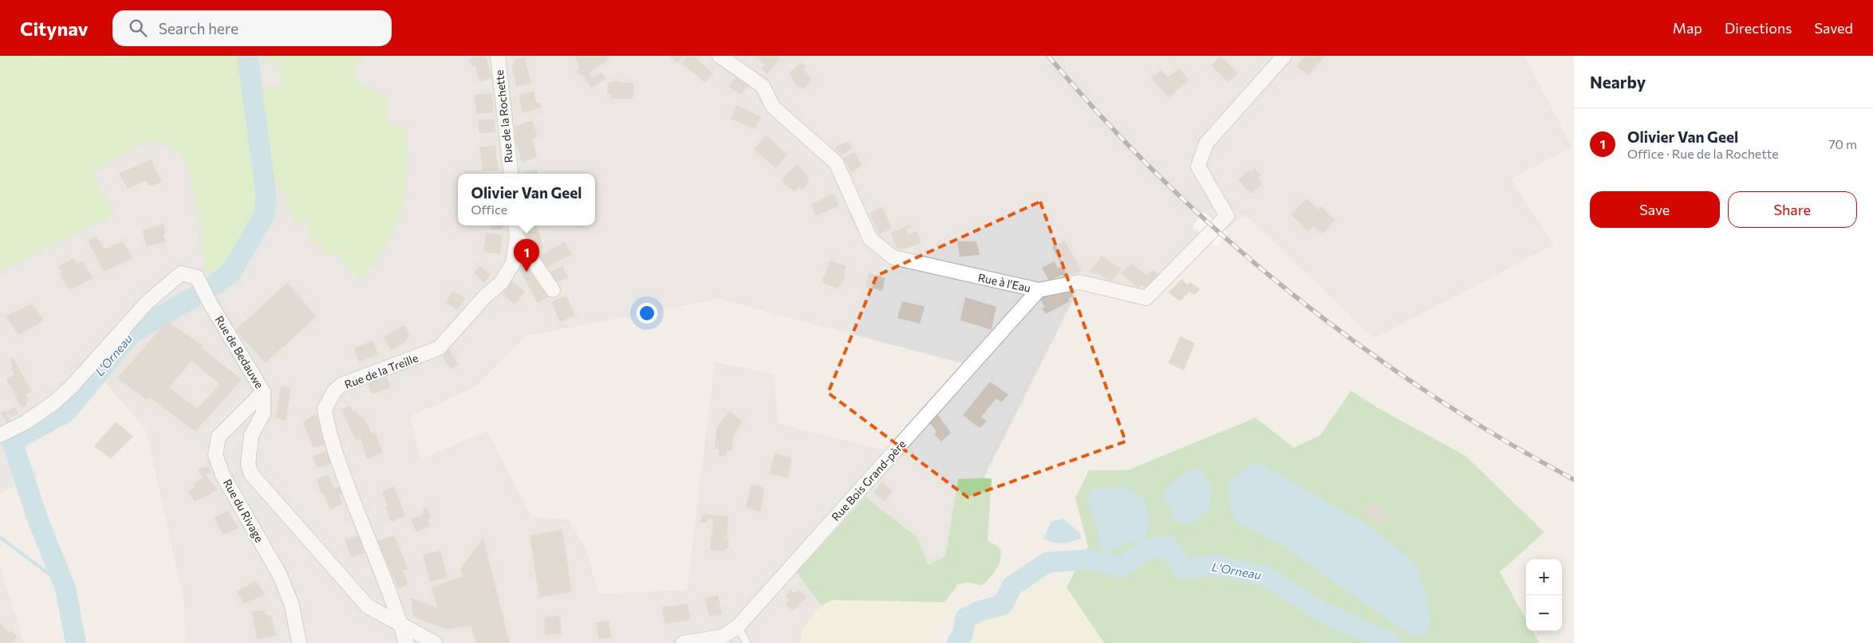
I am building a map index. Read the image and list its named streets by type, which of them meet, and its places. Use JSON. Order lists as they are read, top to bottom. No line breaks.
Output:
{"streets":{"street":["Rue de la Rochette","Rue à l'Eau","Rue de Bedauwe","Rue de la Treille","Rue Bois Grand-père","Rue du Rivage"]},"crossings":[["Rue à l'Eau","Rue Bois Grand-père"],["Rue de Bedauwe","Rue de la Treille"],["Rue de Bedauwe","Rue du Rivage"]],"water":["L'Orneau"],"page":{"header":"Citynav","search":"Search here","nav":["Map","Directions","Saved"],"heading":"Nearby","list":[{"mark":"1","name":"Olivier Van Geel","note":"Office · Rue de la Rochette","value":"70 m"}],"popup":["Olivier Van Geel","Office"],"buttons":["Save","Share"],"pins":"1","map_buttons":["+","−"]}}
